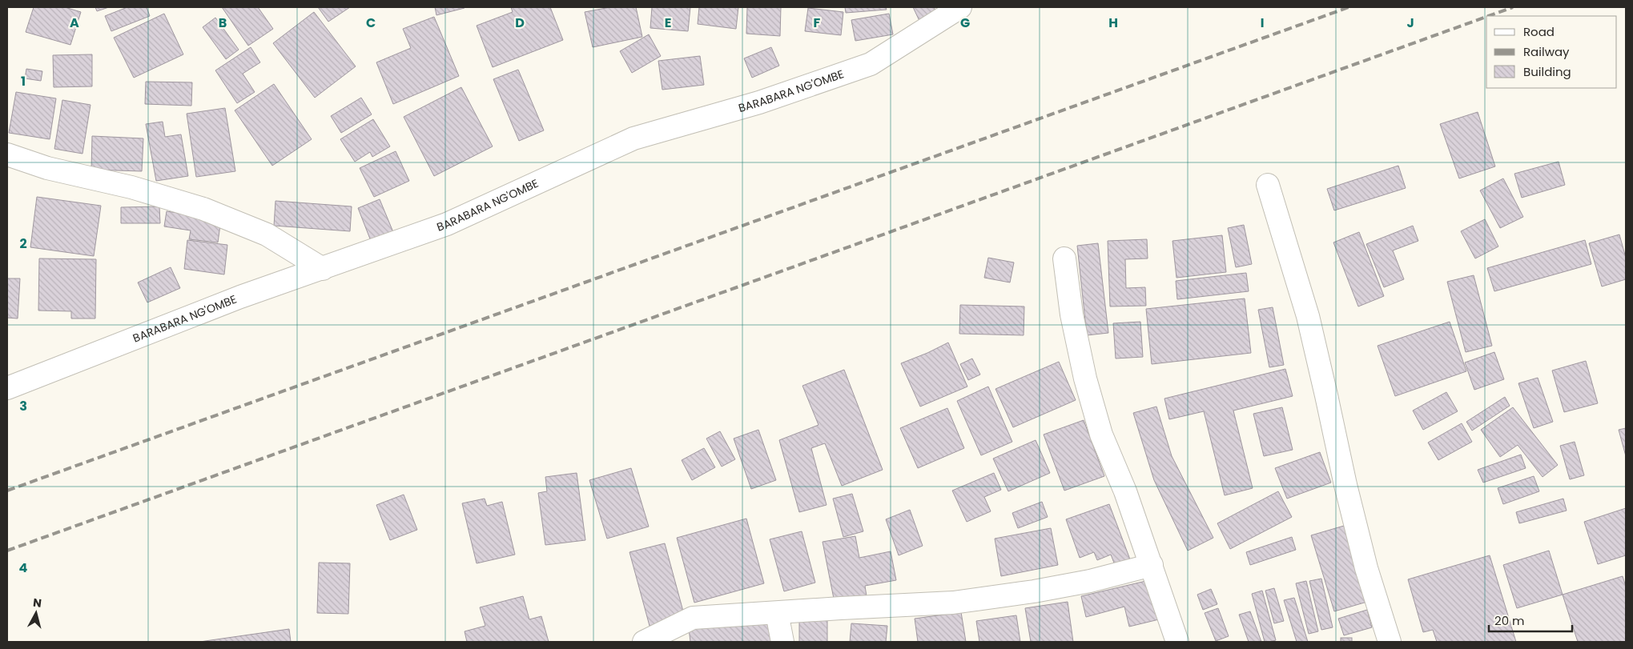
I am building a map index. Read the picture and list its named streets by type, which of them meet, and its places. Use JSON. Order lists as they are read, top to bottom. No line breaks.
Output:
{"streets":{"street":["BARABARA NG'OMBE"]},"legend":["Road","Railway","Building"],"scale_bar":"20 m","north":"top","grid":{"columns":["A","B","C","D","E","F","G","H","I","J"],"rows":["1","2","3","4"]}}
